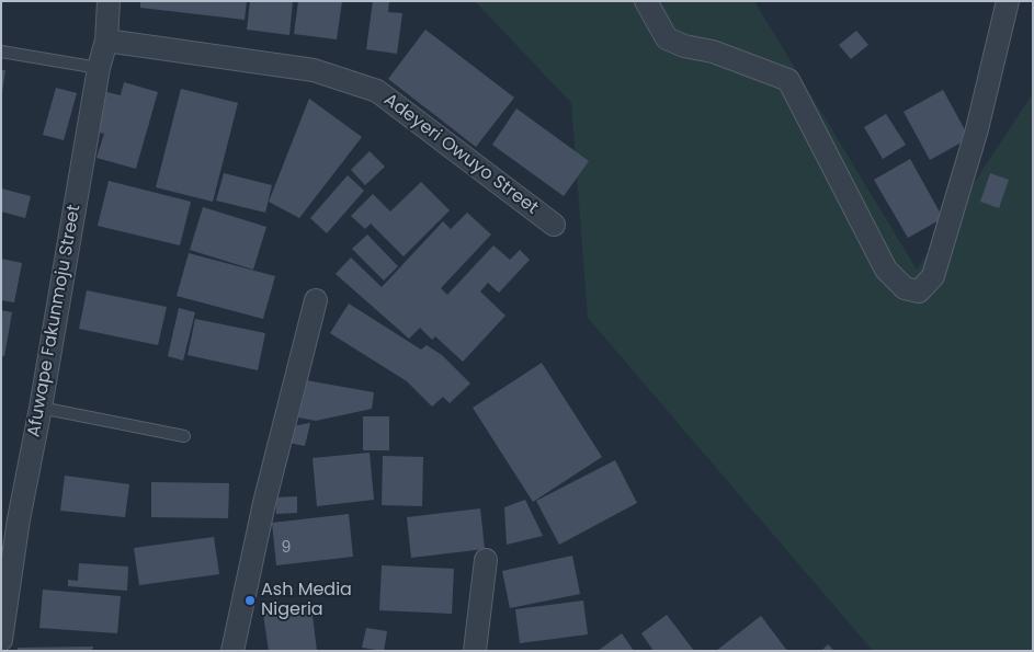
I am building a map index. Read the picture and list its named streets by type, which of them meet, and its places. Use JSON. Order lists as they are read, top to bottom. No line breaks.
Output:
{"streets":{"street":["Adeyeri Owuyo Street","Afuwape Fakunmoju Street"]},"crossings":[["Adeyeri Owuyo Street","Afuwape Fakunmoju Street"]],"places":["Ash Media Nigeria"],"house_numbers":["9"]}
